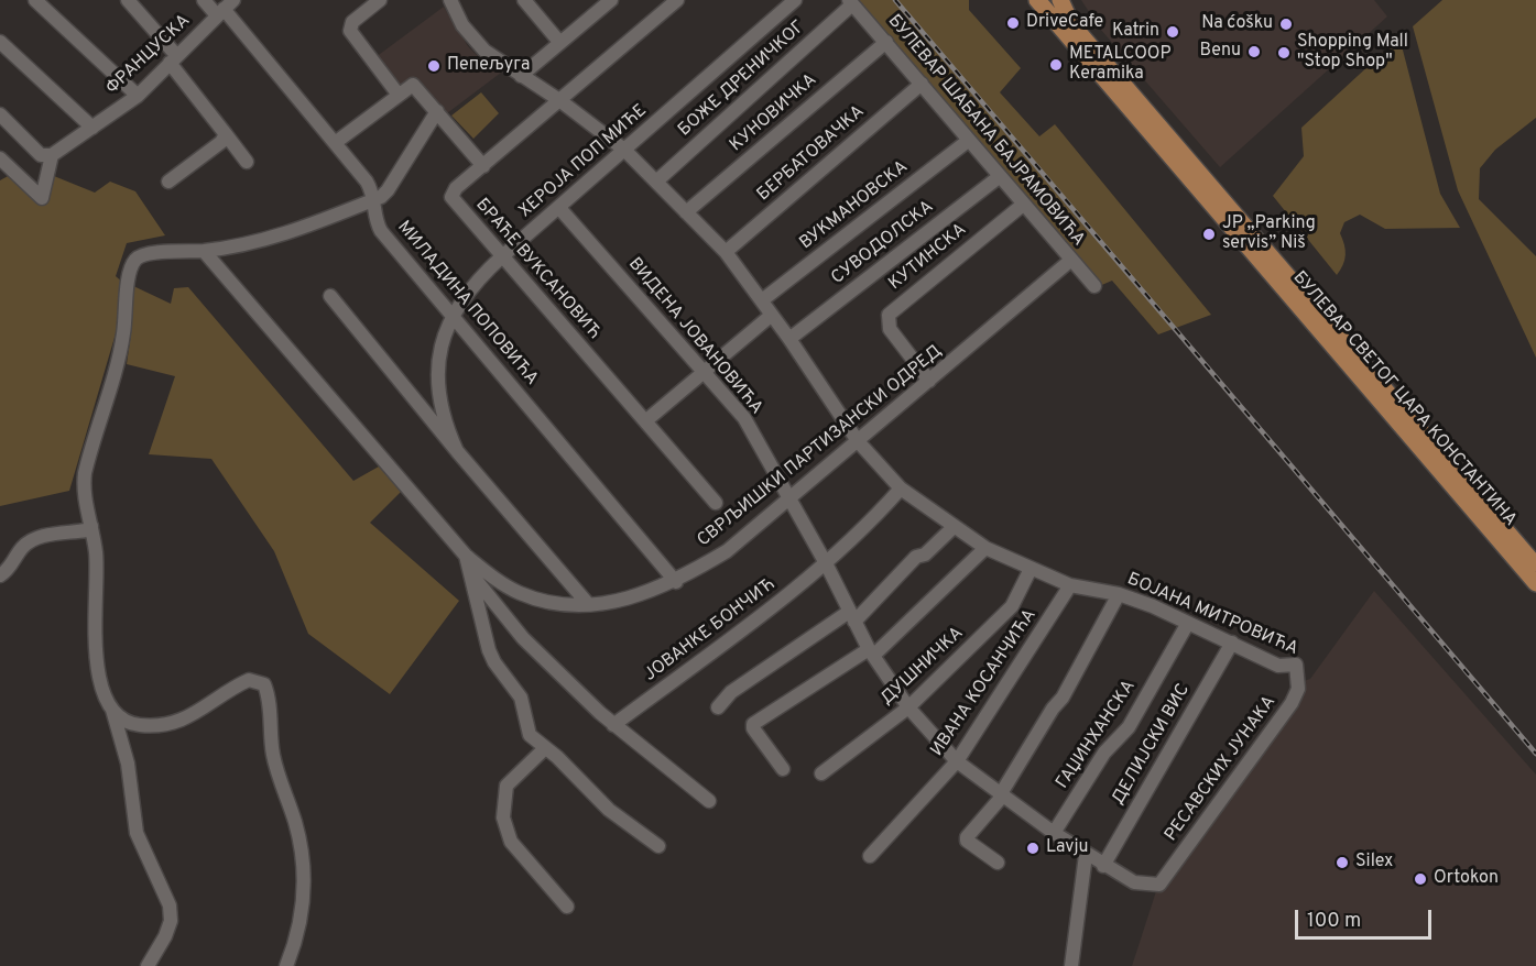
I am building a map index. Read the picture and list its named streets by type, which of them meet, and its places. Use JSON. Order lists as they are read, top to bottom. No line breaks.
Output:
{"streets":{"main road":["БУЛЕВАР СВЕТОГ ЦАРА КОНСТАНТИНА"],"street":["ФРАНЦУСКА","БОЖЕ ДРЕНИЧКОГ","КУНОВИЧКА","БУЛЕВАР ШАБАНА БАЈРАМОВИЋА","БЕРБАТОВАЧКА","ХЕРОЈА ПОП МИЋЕ","ВУКМАНОВСКА","СУВОДОЛСКА","КУТИНСКА","БРАЋЕ ВУКСАНОВИЋ","МИЛАДИНА ПОПОВИЋА","ВИДЕНА ЈОВАНОВИЋА","СВРЉИШКИ ПАРТИЗАНСКИ ОДРЕД","БОЈАНА МИТРОВИЋА","ЈОВАНКЕ БОНЧИЋ","ДУШНИЧКА","ИВАНА КОСАНЧИЋА","ГАЏИНХАНСКА","ДЕЛИЈСКИ ВИС","РЕСАВСКИХ ЈУНАКА"]},"crossings":[["ФРАНЦУСКА","МИЛАДИНА ПОПОВИЋА"],["БОЖЕ ДРЕНИЧКОГ","БУЛЕВАР ШАБАНА БАЈРАМОВИЋА"],["БОЖЕ ДРЕНИЧКОГ","БОЈАНА МИТРОВИЋА"],["КУНОВИЧКА","БУЛЕВАР ШАБАНА БАЈРАМОВИЋА"],["КУНОВИЧКА","БОЈАНА МИТРОВИЋА"],["БУЛЕВАР ШАБАНА БАЈРАМОВИЋА","БЕРБАТОВАЧКА"],["БУЛЕВАР ШАБАНА БАЈРАМОВИЋА","ВУКМАНОВСКА"],["БУЛЕВАР ШАБАНА БАЈРАМОВИЋА","СУВОДОЛСКА"],["БУЛЕВАР ШАБАНА БАЈРАМОВИЋА","КУТИНСКА"],["БУЛЕВАР ШАБАНА БАЈРАМОВИЋА","СВРЉИШКИ ПАРТИЗАНСКИ ОДРЕД"],["БЕРБАТОВАЧКА","БОЈАНА МИТРОВИЋА"],["ХЕРОЈА ПОП МИЋЕ","БРАЋЕ ВУКСАНОВИЋ"],["ХЕРОЈА ПОП МИЋЕ","МИЛАДИНА ПОПОВИЋА"],["ХЕРОЈА ПОП МИЋЕ","ВИДЕНА ЈОВАНОВИЋА"],["ХЕРОЈА ПОП МИЋЕ","СВРЉИШКИ ПАРТИЗАНСКИ ОДРЕД"],["ХЕРОЈА ПОП МИЋЕ","БОЈАНА МИТРОВИЋА"],["ВУКМАНОВСКА","БОЈАНА МИТРОВИЋА"],["СУВОДОЛСКА","БОЈАНА МИТРОВИЋА"],["КУТИНСКА","СВРЉИШКИ ПАРТИЗАНСКИ ОДРЕД"],["БРАЋЕ ВУКСАНОВИЋ","БОЈАНА МИТРОВИЋА"],["МИЛАДИНА ПОПОВИЋА","СВРЉИШКИ ПАРТИЗАНСКИ ОДРЕД"],["ВИДЕНА ЈОВАНОВИЋА","СВРЉИШКИ ПАРТИЗАНСКИ ОДРЕД"],["ВИДЕНА ЈОВАНОВИЋА","ЈОВАНКЕ БОНЧИЋ"],["ВИДЕНА ЈОВАНОВИЋА","ДУШНИЧКА"],["ВИДЕНА ЈОВАНОВИЋА","ИВАНА КОСАНЧИЋА"],["ВИДЕНА ЈОВАНОВИЋА","ГАЏИНХАНСКА"],["ВИДЕНА ЈОВАНОВИЋА","ДЕЛИЈСКИ ВИС"],["ВИДЕНА ЈОВАНОВИЋА","РЕСАВСКИХ ЈУНАКА"],["СВРЉИШКИ ПАРТИЗАНСКИ ОДРЕД","БОЈАНА МИТРОВИЋА"],["БОЈАНА МИТРОВИЋА","ЈОВАНКЕ БОНЧИЋ"],["БОЈАНА МИТРОВИЋА","ДУШНИЧКА"],["БОЈАНА МИТРОВИЋА","ИВАНА КОСАНЧИЋА"],["БОЈАНА МИТРОВИЋА","ГАЏИНХАНСКА"],["БОЈАНА МИТРОВИЋА","ДЕЛИЈСКИ ВИС"],["БОЈАНА МИТРОВИЋА","РЕСАВСКИХ ЈУНАКА"]],"places":["DriveCafe","Na ćošku","Katrin","Benu","Shopping Mall \"Stop Shop\"","METALCOOP Keramika","Пепељуга","JP „Parking servis” Niš","Lavju","Silex","Ortokon"],"scale_bar":"100 m"}
